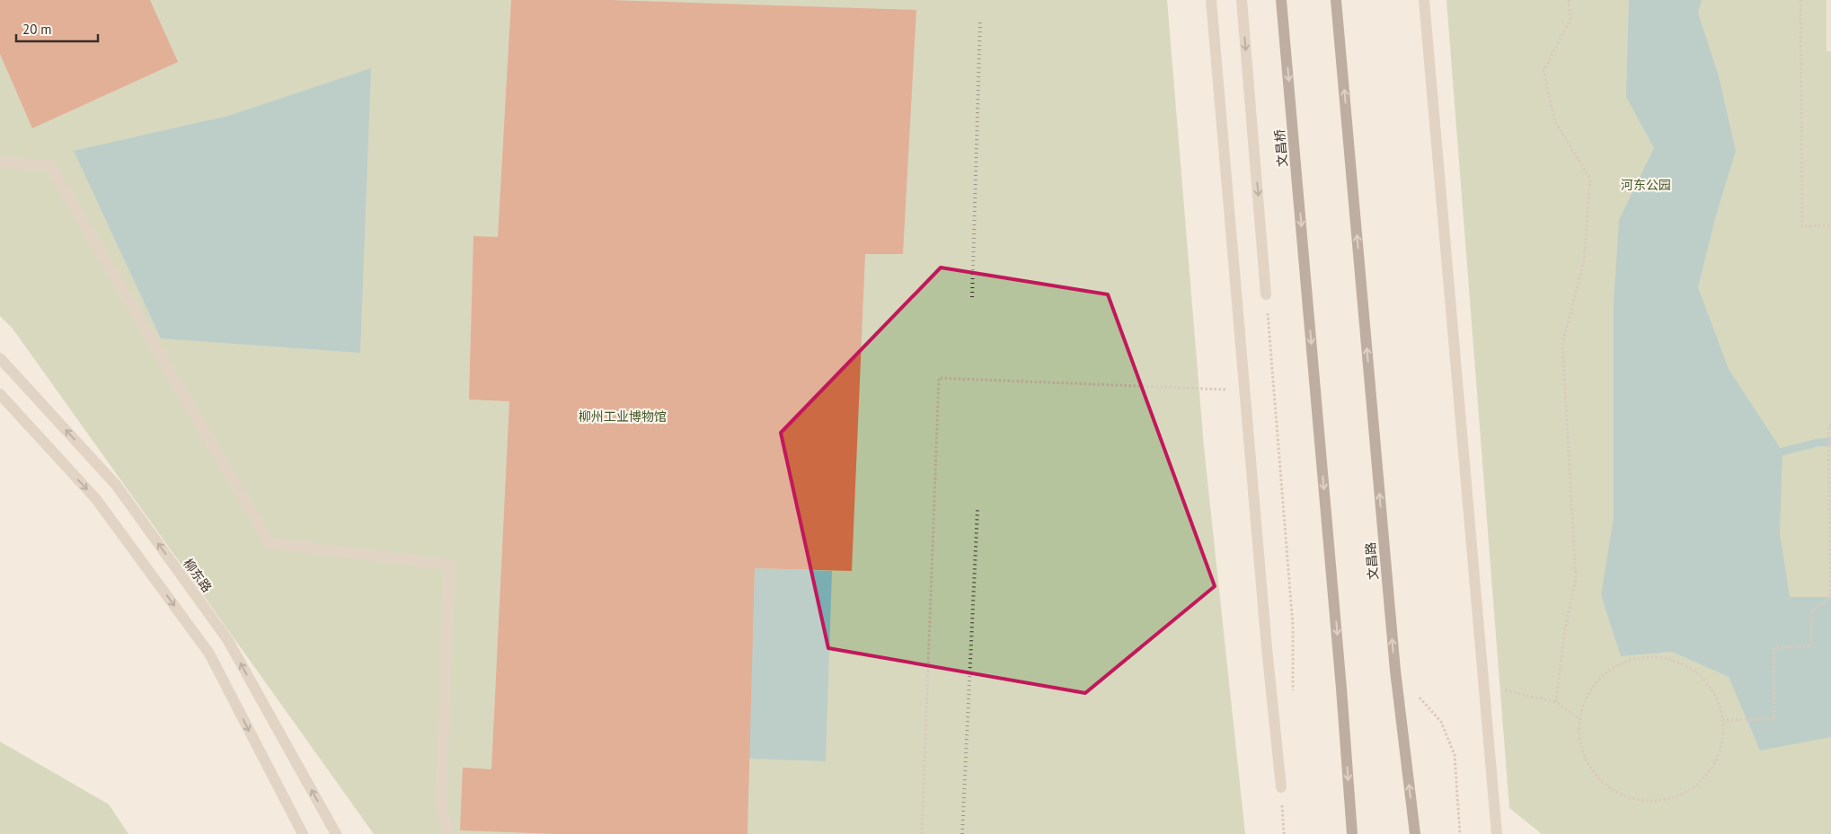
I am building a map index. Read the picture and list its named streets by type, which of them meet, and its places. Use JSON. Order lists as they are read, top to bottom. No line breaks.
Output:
{"streets":{"main road":["文昌桥","文昌路"],"street":["柳东路"]},"one_way":["文昌桥","文昌路"],"parks":["河东公园","柳州工业博物馆"],"scale_bar":"20 m"}
